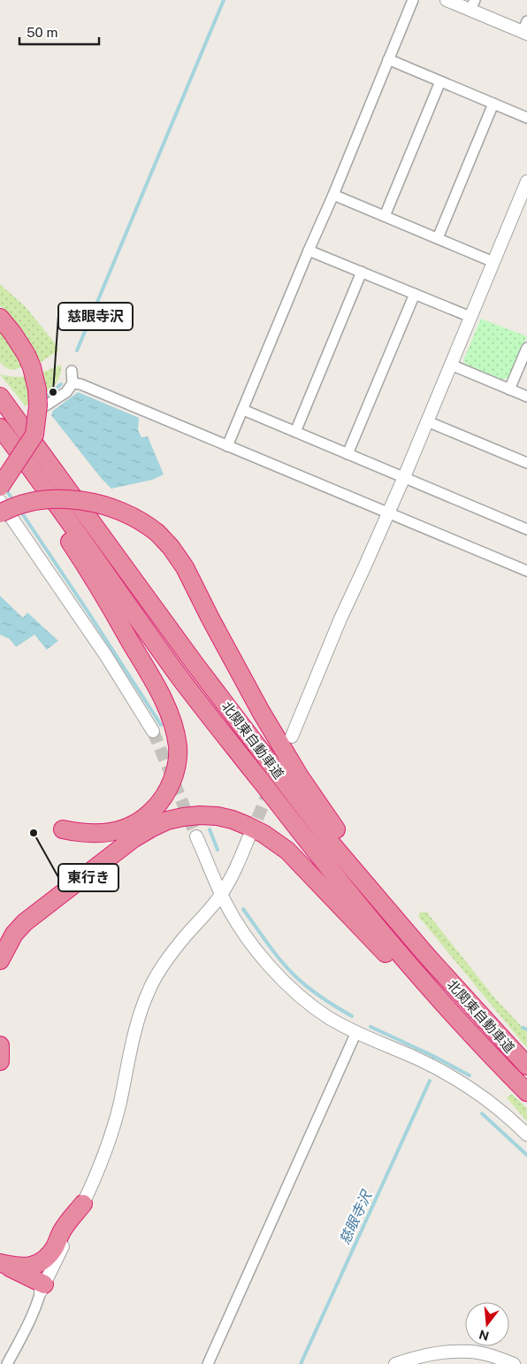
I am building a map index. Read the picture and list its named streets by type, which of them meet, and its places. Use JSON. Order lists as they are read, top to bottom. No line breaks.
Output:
{"streets":{"highway":["北関東自動車道"]},"water":["慈眼寺沢"],"places":["慈眼寺沢","東行き"],"scale_bar":"50 m","north":"bottom"}
